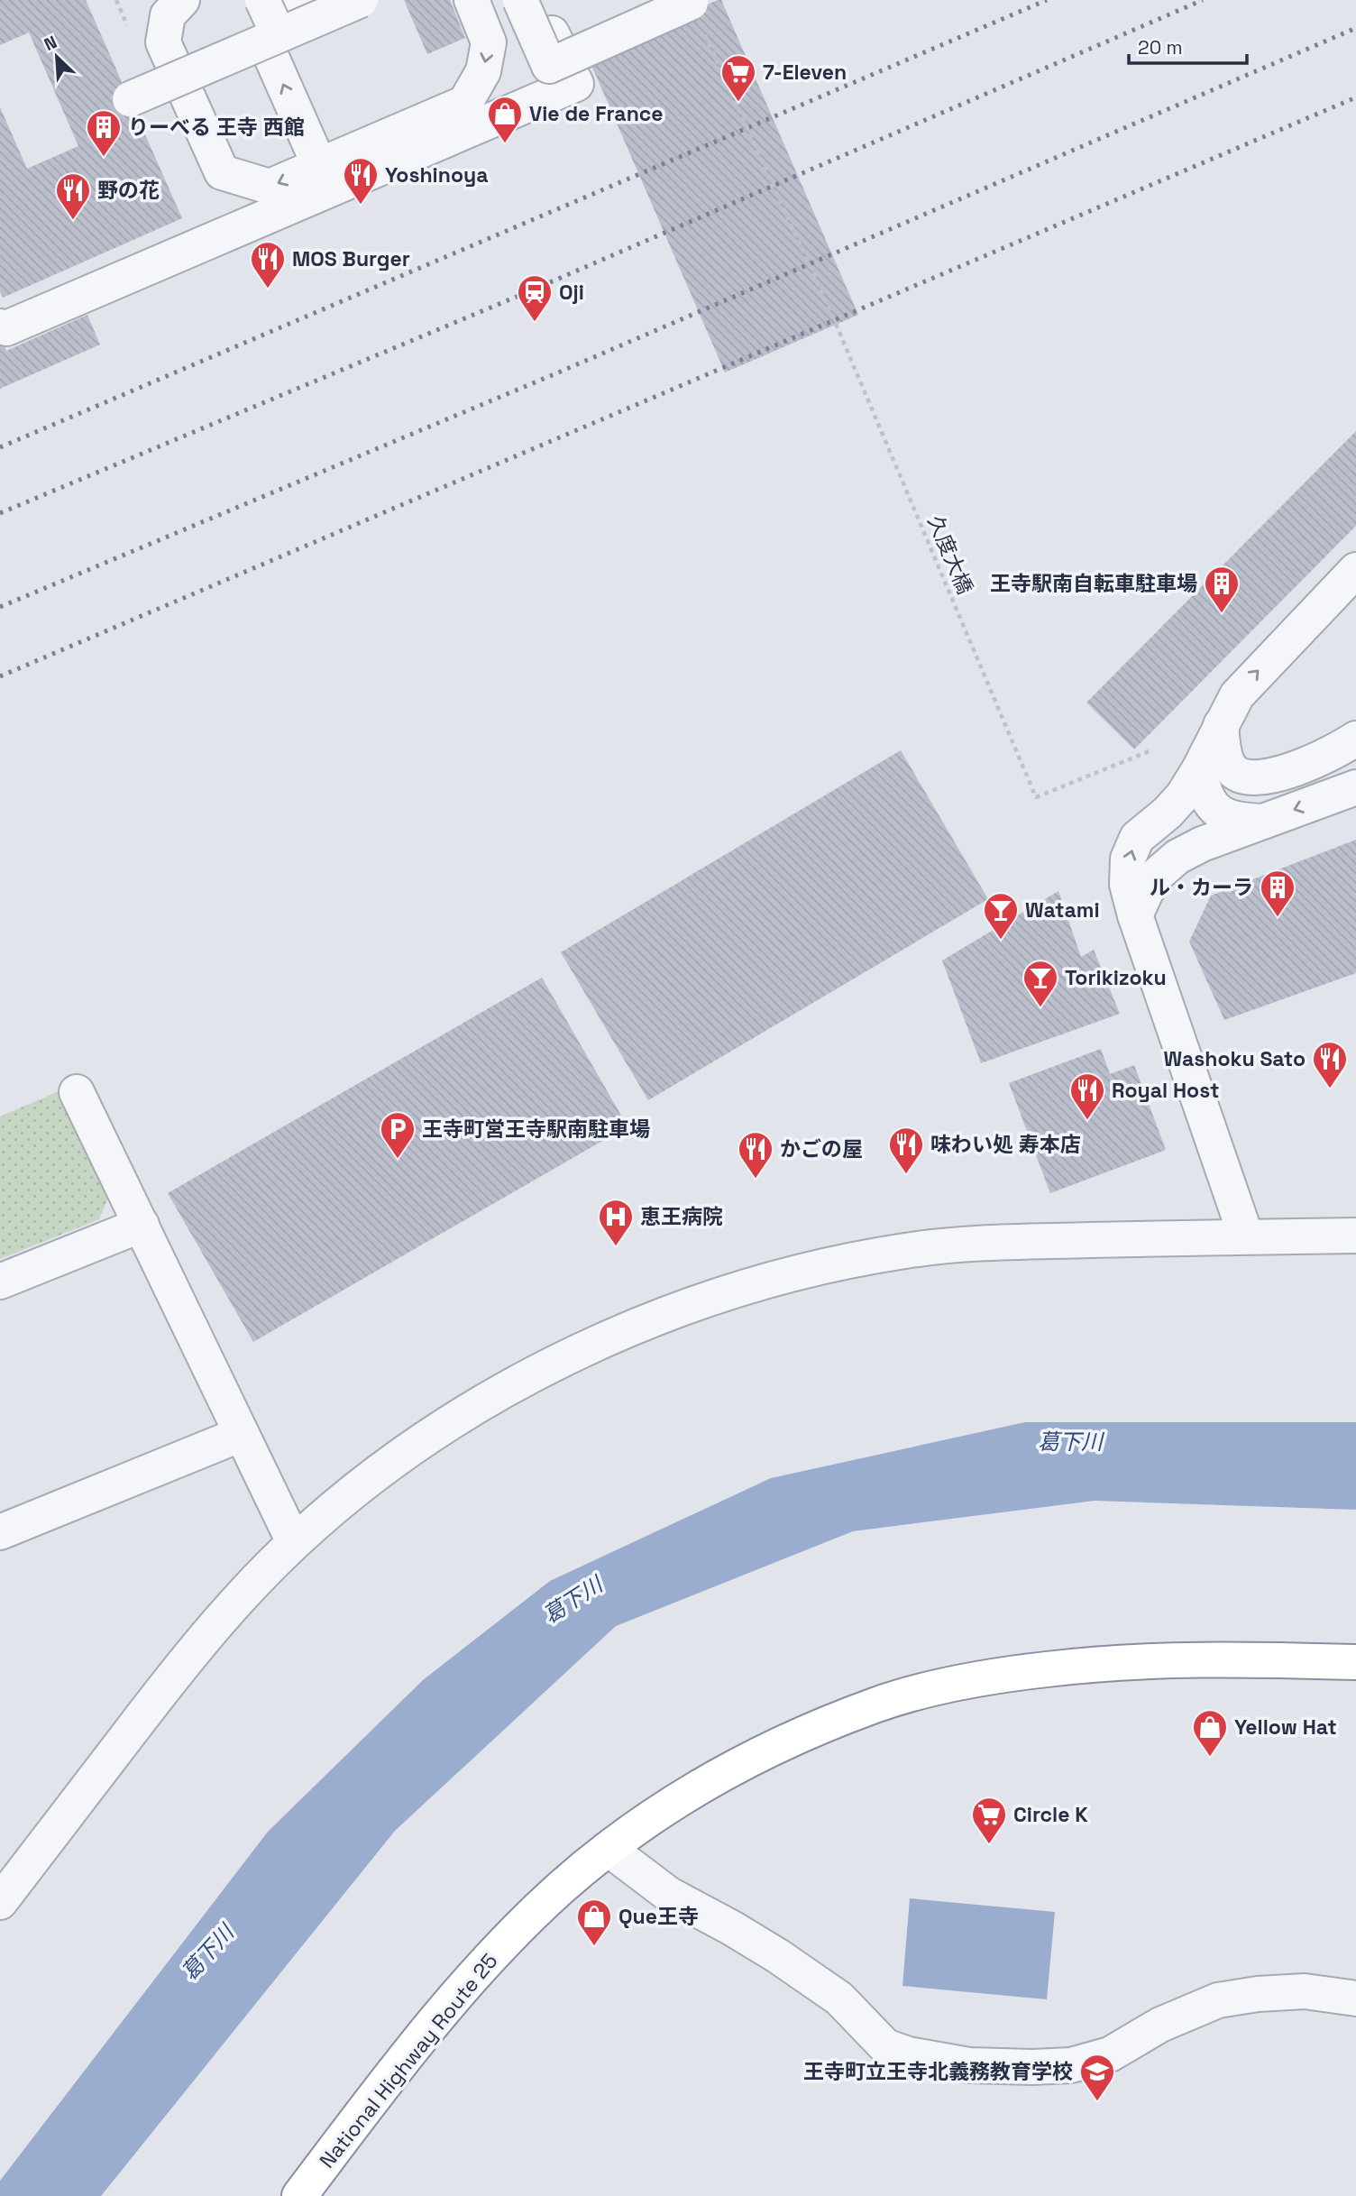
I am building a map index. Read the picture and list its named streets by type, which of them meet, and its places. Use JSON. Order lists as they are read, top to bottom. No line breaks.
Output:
{"streets":{"highway":["National Highway Route 25"],"path":["久度大橋"]},"water":["葛下川"],"places":{"supermarket":["7-Eleven","Circle K"],"shop":["Vie de France","Yellow Hat","Que王寺"],"building":["りーべる 王寺 西館","王寺駅南自転車駐車場","ル・カーラ"],"restaurant":["Yoshinoya","野の花","MOS Burger","Washoku Sato","Royal Host","味わい処 寿本店","かごの屋"],"station":["Oji"],"bar":["Watami","Torikizoku"],"parking":["王寺町営王寺駅南駐車場"],"hospital":["恵王病院"],"school or university":["王寺町立王寺北義務教育学校"]},"scale_bar":"20 m","north":"top left"}
